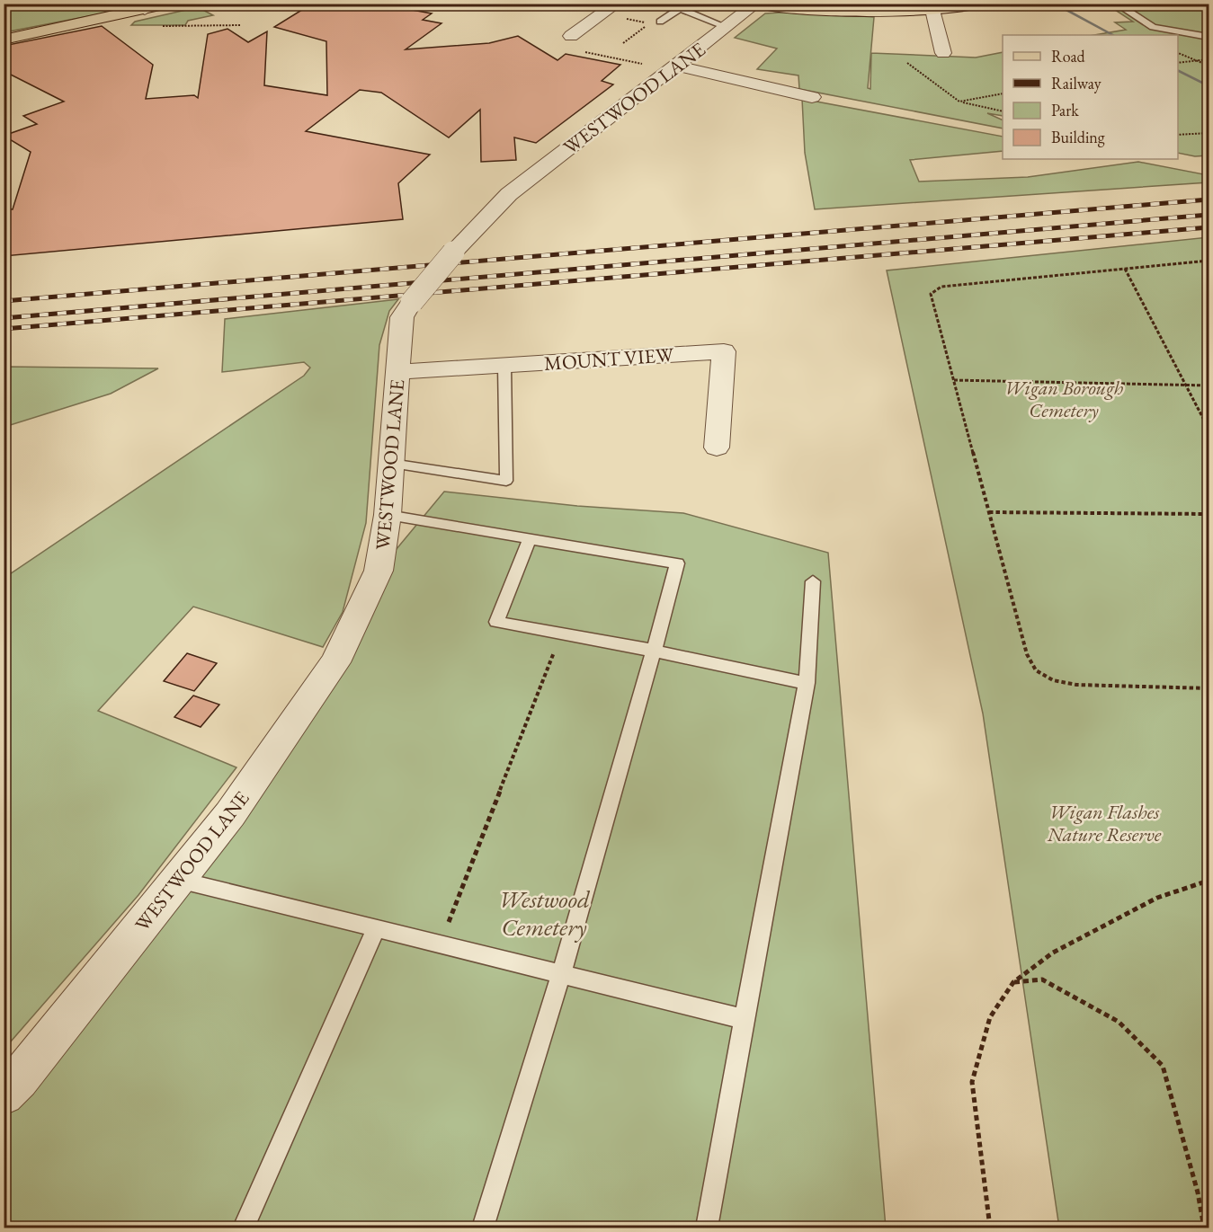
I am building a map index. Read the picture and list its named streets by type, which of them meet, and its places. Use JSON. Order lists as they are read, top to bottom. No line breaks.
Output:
{"streets":{"street":["WESTWOOD LANE","MOUNT VIEW"]},"crossings":[["WESTWOOD LANE","MOUNT VIEW"]],"parks":["Wigan Borough Cemetery","Wigan Flashes Nature Reserve","Westwood Cemetery"],"legend":["Road","Railway","Park","Building"]}
